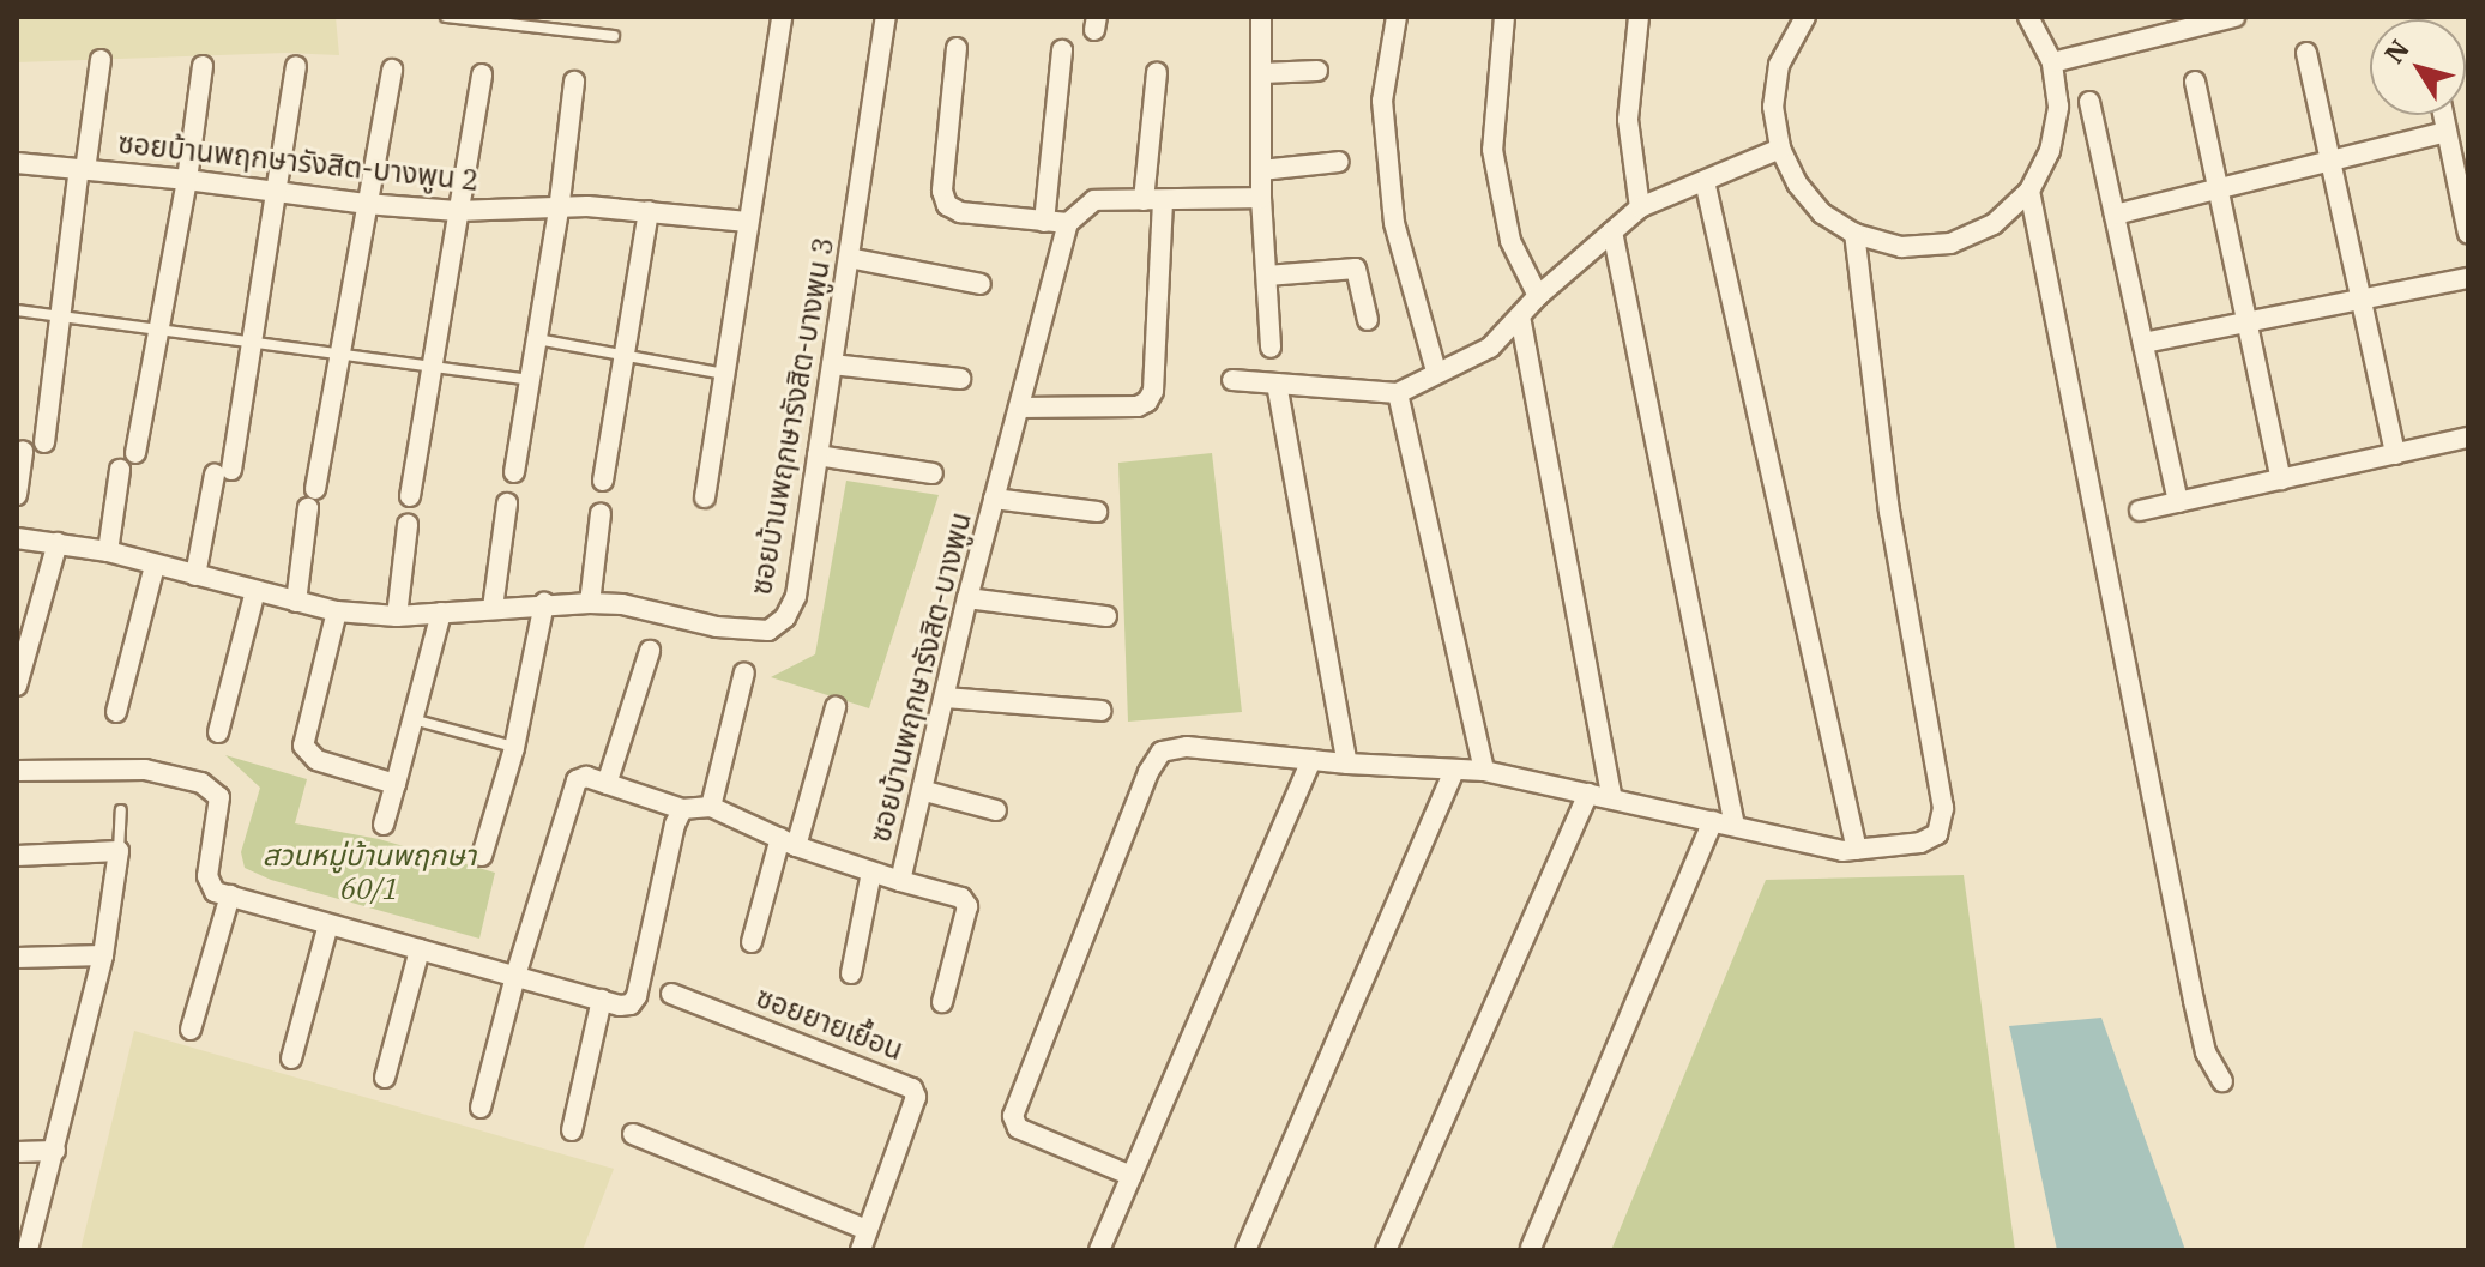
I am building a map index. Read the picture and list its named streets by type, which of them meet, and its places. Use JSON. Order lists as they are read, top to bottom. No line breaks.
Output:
{"streets":{"street":["ซอยบ้านพฤกษารังสิต-บางพูน 2","ซอยบ้านพฤกษารังสิต-บางพูน 3","ซอยบ้านพฤกษารังสิต-บางพูน","ซอยยายเยื้อน"]},"parks":["สวนหมู่บ้านพฤกษา 60/1"],"north":"top left"}
